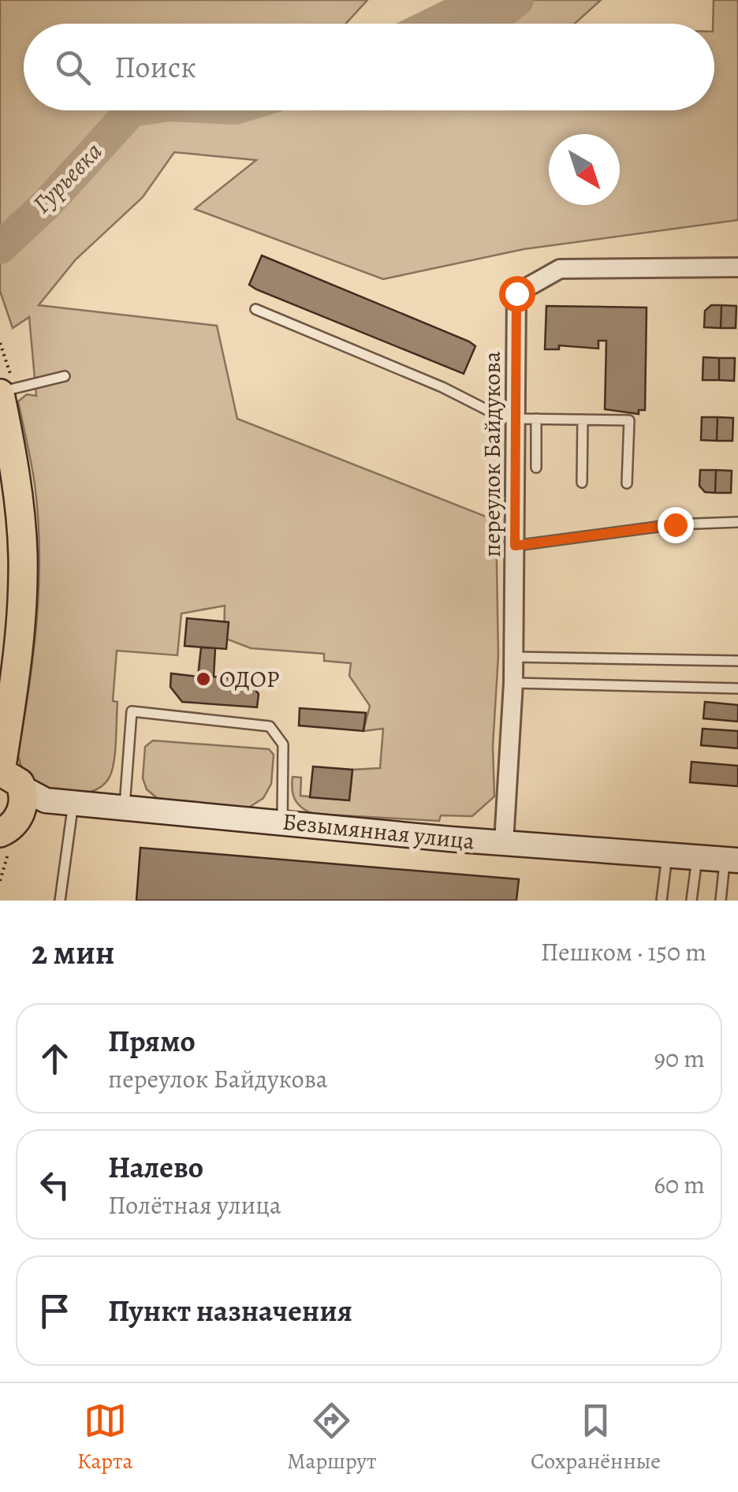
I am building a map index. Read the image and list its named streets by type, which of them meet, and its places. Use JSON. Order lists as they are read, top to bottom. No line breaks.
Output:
{"streets":{"main road":["Безымянная улица"],"street":["переулок Байдукова"]},"crossings":[["переулок Байдукова","Безымянная улица"]],"water":["Гурьевка"],"places":["ОДОР"],"north":"bottom right","page":{"search":"Поиск","heading":["2 мин","Пешком · 150 m"],"list":[["Прямо","переулок Байдукова","90 m"],["Налево","Полётная улица","60 m"],"Пункт назначения"],"nav":["Карта","Маршрут","Сохранённые"]}}
